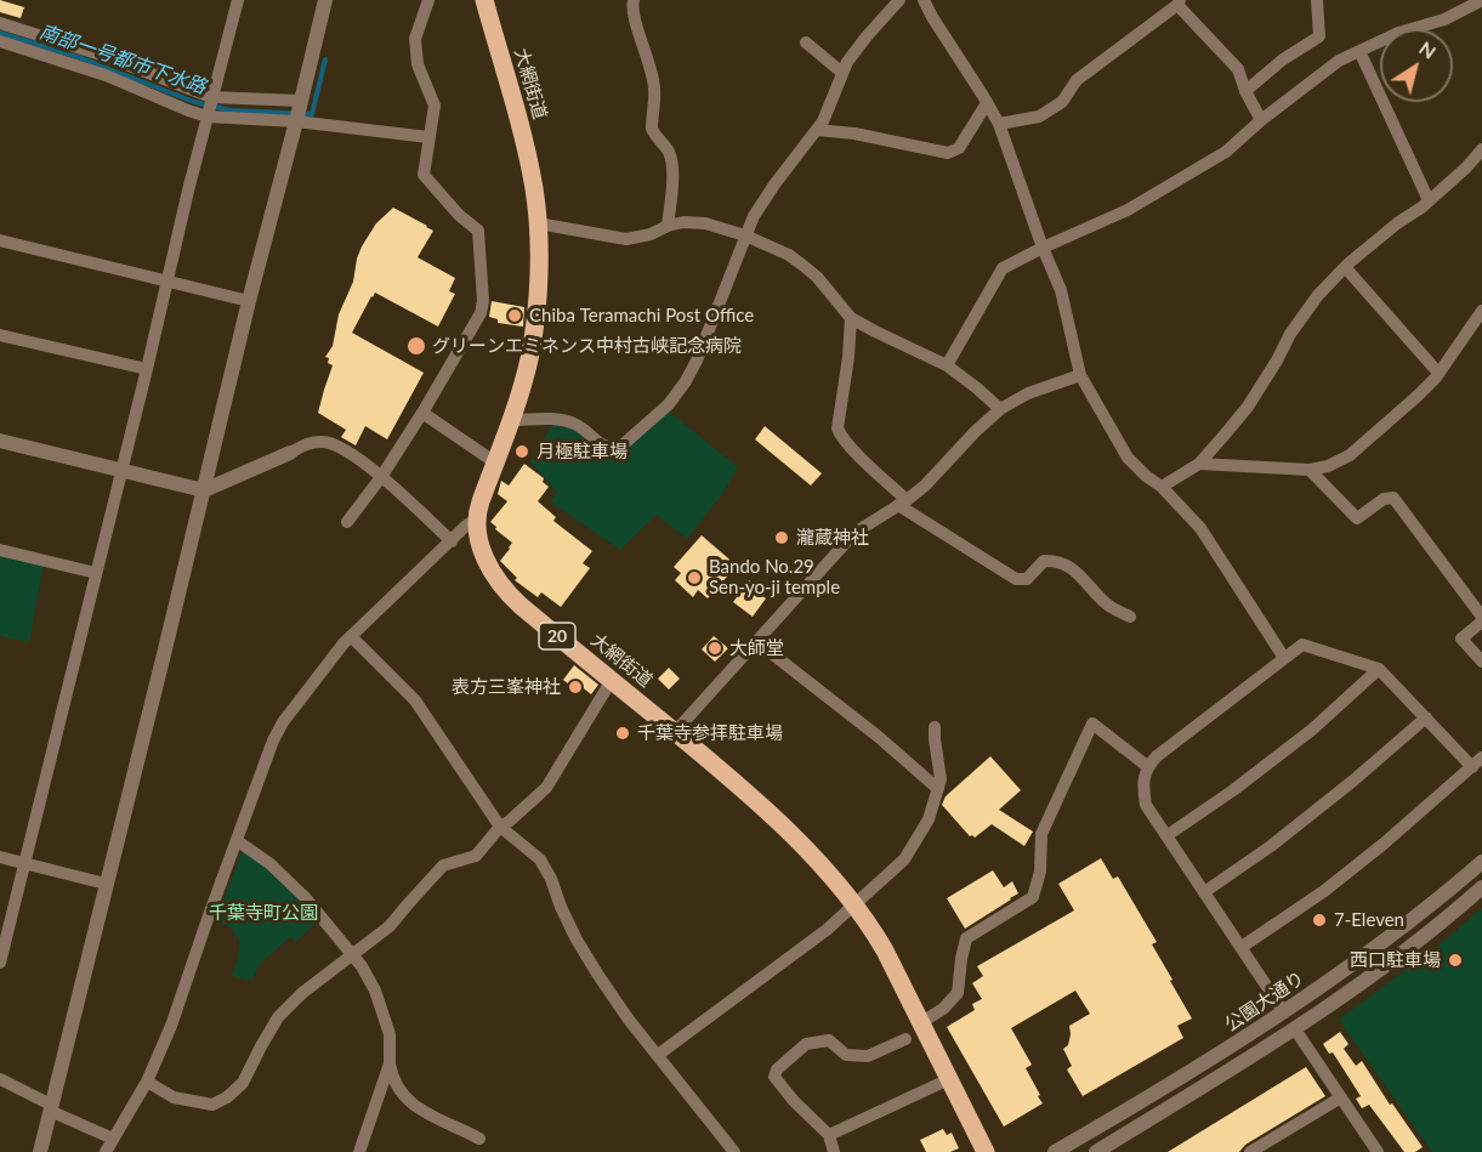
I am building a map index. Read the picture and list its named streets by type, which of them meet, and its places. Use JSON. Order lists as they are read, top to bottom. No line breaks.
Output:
{"streets":{"main road":["大網街道","20"],"street":["公園大通り"]},"water":["南部一号都市下水路"],"parks":["千葉寺町公園"],"places":["Chiba Teramachi Post Office","グリーンエミネンス中村古峡記念病院","月極駐車場","瀧蔵神社","Bando No.29 Sen-yo-ji temple","大師堂","表方三峯神社","千葉寺参拝駐車場","7-Eleven","西口駐車場"],"north":"top right"}
